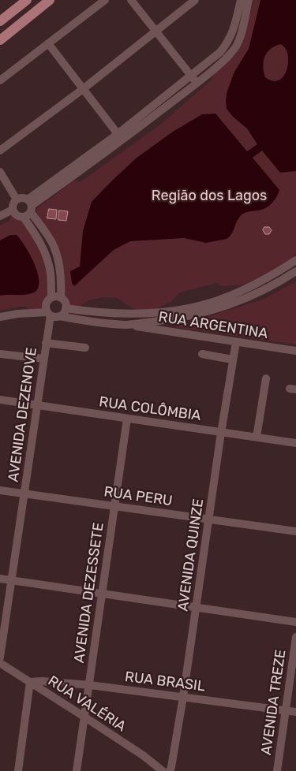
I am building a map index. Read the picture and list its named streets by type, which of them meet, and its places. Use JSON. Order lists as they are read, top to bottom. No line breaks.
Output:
{"streets":{"street":["RUA ARGENTINA","RUA COLÔMBIA","AVENIDA DEZENOVE","RUA PERU","AVENIDA QUINZE","AVENIDA DEZESSETE","RUA BRASIL","AVENIDA TREZE","RUA VALÉRIA"]},"crossings":[["RUA ARGENTINA","AVENIDA QUINZE"],["RUA COLÔMBIA","AVENIDA DEZENOVE"],["RUA COLÔMBIA","AVENIDA QUINZE"],["RUA COLÔMBIA","AVENIDA DEZESSETE"],["AVENIDA DEZENOVE","RUA PERU"],["RUA PERU","AVENIDA QUINZE"],["RUA PERU","AVENIDA DEZESSETE"],["AVENIDA QUINZE","RUA BRASIL"],["AVENIDA DEZESSETE","RUA BRASIL"],["AVENIDA DEZESSETE","RUA VALÉRIA"],["RUA BRASIL","AVENIDA TREZE"],["RUA BRASIL","RUA VALÉRIA"]],"parks":["Região dos Lagos"]}
